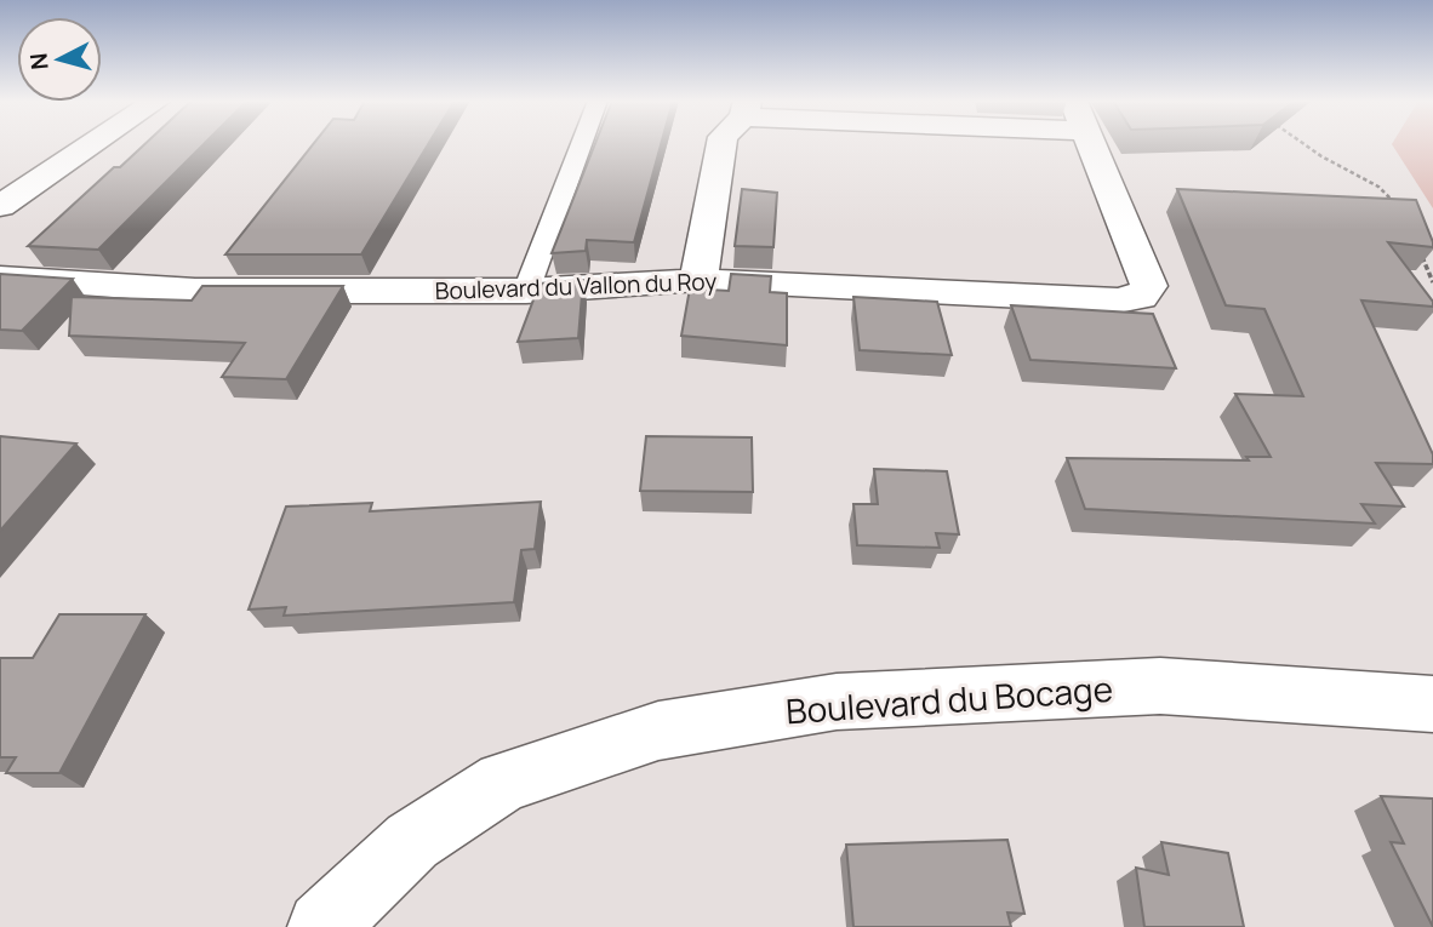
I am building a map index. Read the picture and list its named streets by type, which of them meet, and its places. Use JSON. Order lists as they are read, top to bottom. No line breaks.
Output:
{"streets":{"street":["Boulevard du Vallon du Roy","Boulevard du Bocage"]},"north":"left"}
